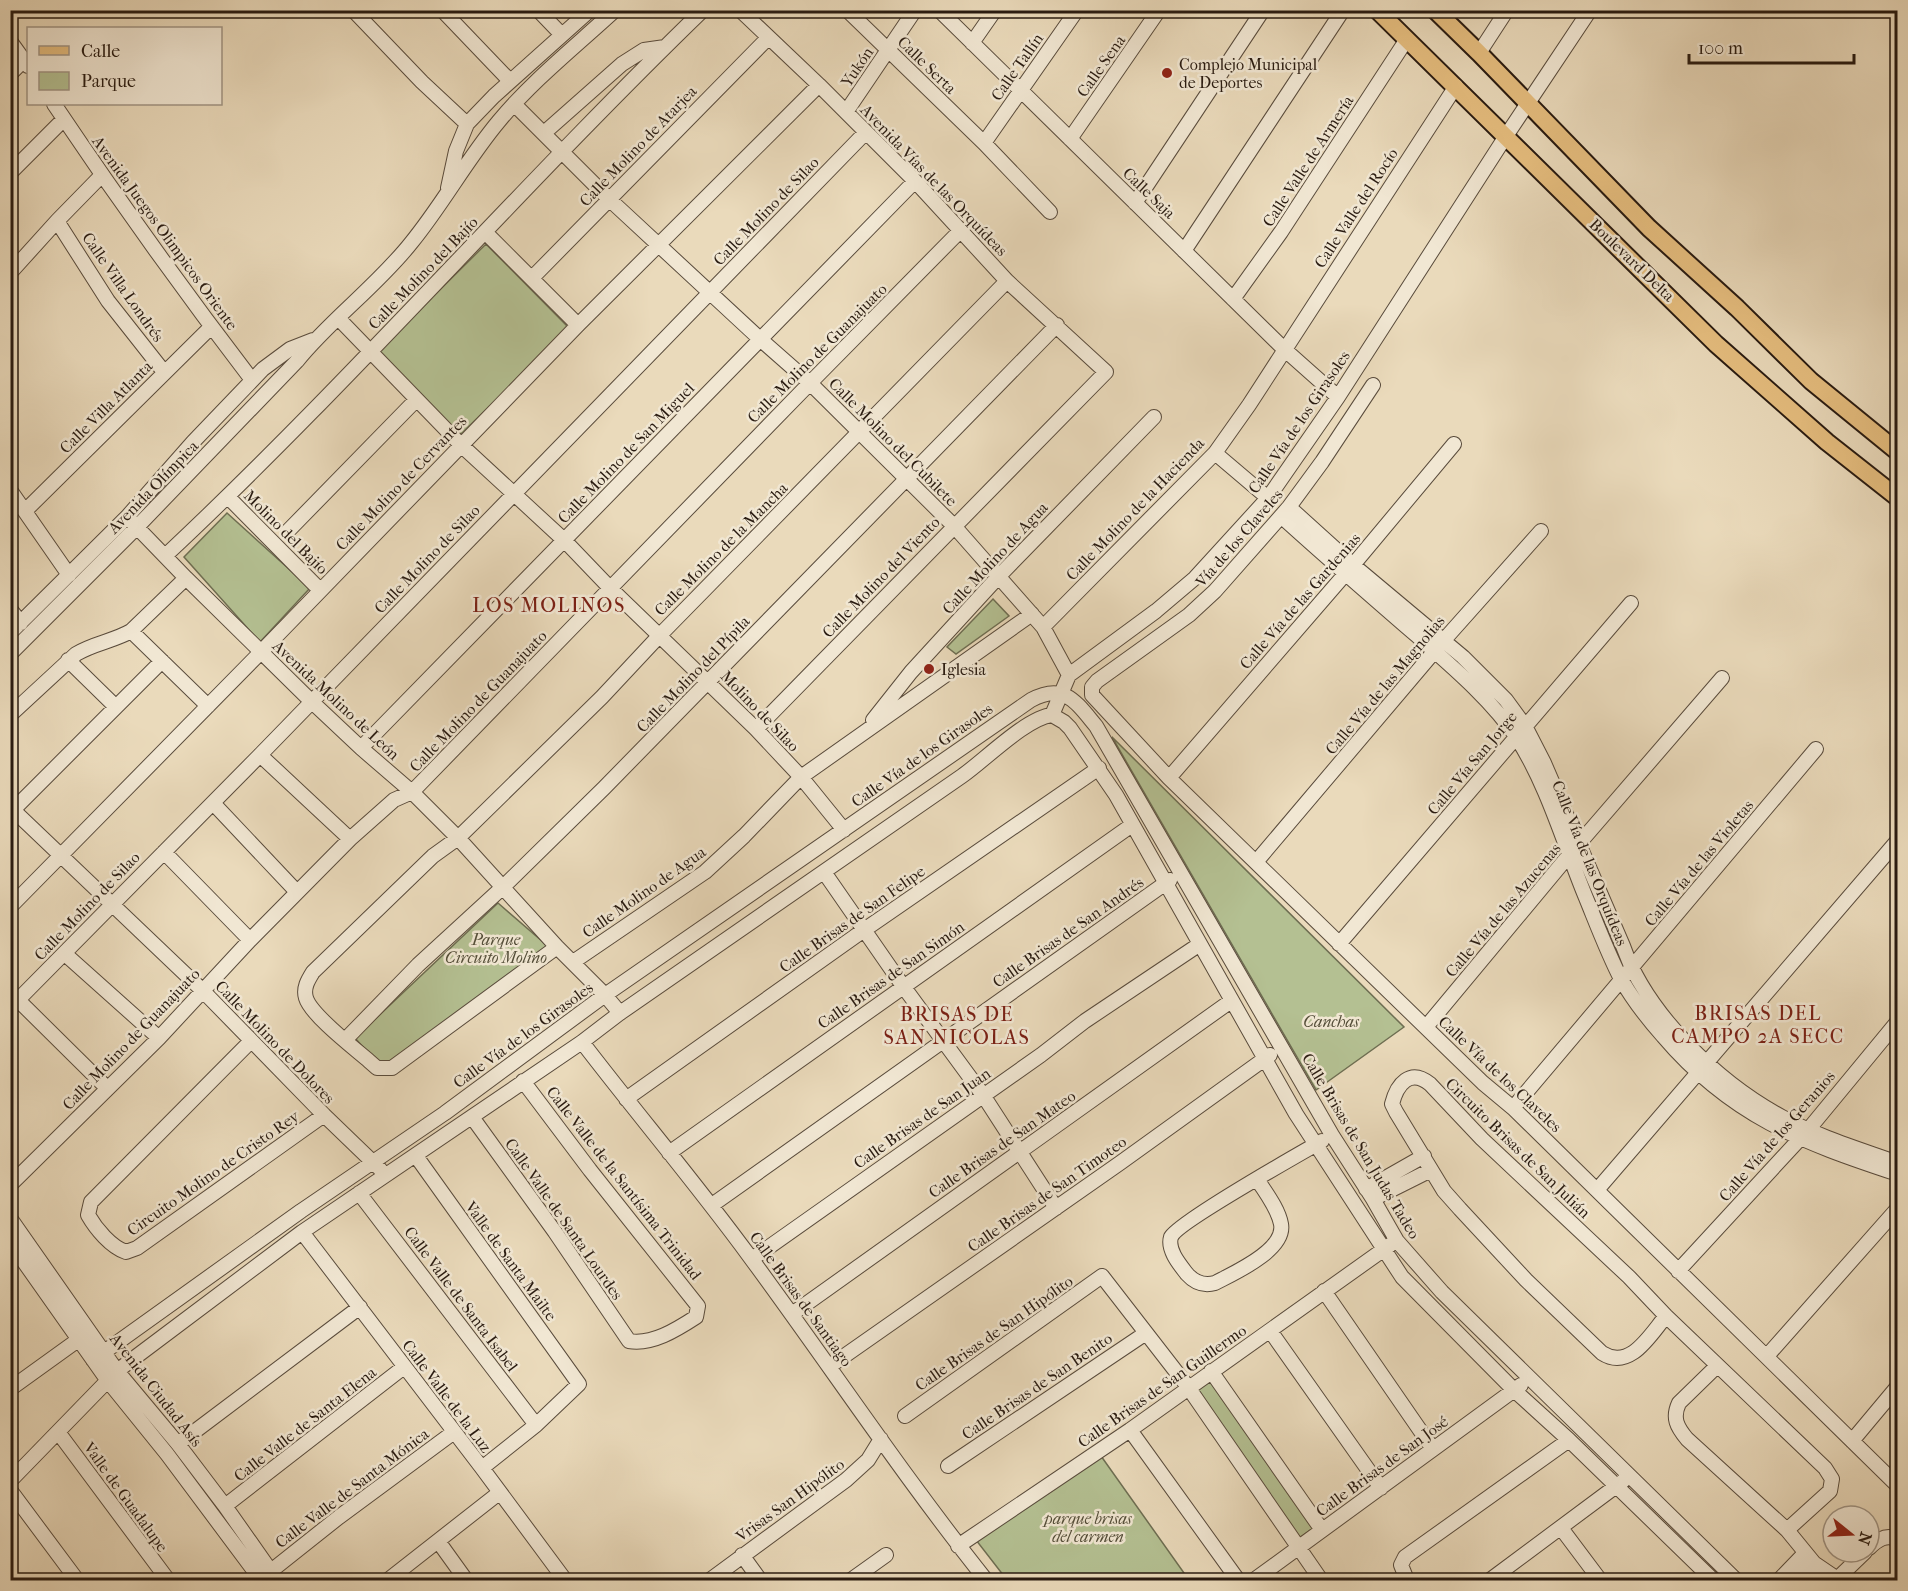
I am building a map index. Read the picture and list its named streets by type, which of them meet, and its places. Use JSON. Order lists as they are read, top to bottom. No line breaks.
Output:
{"streets":{"main road":["Boulevard Delta"],"street":["Calle Serta","Calle Sena","Yukón","Calle Tallín","Calle Molino de Atarjea","Calle Valle de Armería","Avenida Vías de las Orquídeas","Calle Saja","Calle Valle del Rocío","Calle Molino de Silao","Avenida Juegos Olimpicos Oriente","Calle Molino del Bajío","Calle Villa Londrés","Calle Molino de Guanajuato","Calle Villa Atlanta","Calle Vía de los Girasoles","Calle Molino del Cubilete","Calle Molino de San Miguel","Calle Molino de Cervantes","Avenida Olímpica","Calle Molino de la Hacienda","Molino del Bajío","Vía de los Claveles","Calle Molino de la Mancha","Calle Molino de Agua","Calle Molino del Viento","Calle Vía de las Gardenias","Calle Molino del Pípila","Calle Vía de las Magnolias","Avenida Molino de León","Molino de Silao","Calle Vía San Jorge","Calle Vía de las Orquídeas","Calle Vía de las Violetas","Calle Vía de las Azucenas","Calle Brisas de San Felipe","Calle Brisas de San Andrés","Calle Brisas de San Simón","Calle Molino de Dolores","Calle Vía de los Claveles","Calle Brisas de San Juan","Calle Vía de los Geranios","Calle Brisas de San Mateo","Calle Brisas de San Judas Tadeo","Circuito Brisas de San Julián","Circuito Molino de Cristo Rey","Calle Valle de la Santísima Trinidad","Calle Brisas de San Timoteo","Calle Valle de Santa Lourdes","Valle de Santa Mailte","Calle Valle de Santa Isabel","Calle Brisas de Santiago","Calle Brisas de San Hipólito","Calle Brisas de San Benito","Calle Brisas de San Guillermo","Avenida Ciudad Asís","Calle Valle de la Luz","Calle Valle de Santa Elena","Calle Brisas de San José","Calle Valle de Santa Mónica","Valle de Guadalupe","Vrisas San Hipólito"]},"crossings":[["Calle Serta","Yukón"],["Calle Serta","Calle Tallín"],["Calle Sena","Calle Saja"],["Yukón","Avenida Vías de las Orquídeas"],["Calle Tallín","Calle Saja"],["Calle Molino de Atarjea","Avenida Vías de las Orquídeas"],["Calle Molino de Atarjea","Calle Molino del Cubilete"],["Calle Valle de Armería","Calle Saja"],["Calle Valle de Armería","Boulevard Delta"],["Avenida Vías de las Orquídeas","Calle Molino de Silao"],["Avenida Vías de las Orquídeas","Calle Molino de Guanajuato"],["Avenida Vías de las Orquídeas","Calle Molino de San Miguel"],["Avenida Vías de las Orquídeas","Calle Molino de Cervantes"],["Avenida Vías de las Orquídeas","Calle Molino de la Mancha"],["Avenida Vías de las Orquídeas","Calle Molino del Viento"],["Avenida Vías de las Orquídeas","Calle Molino del Pípila"],["Calle Saja","Calle Valle del Rocío"],["Calle Saja","Calle Vía de los Girasoles"],["Calle Saja","Calle Molino de la Hacienda"],["Calle Valle del Rocío","Boulevard Delta"],["Calle Valle del Rocío","Calle Molino de la Hacienda"],["Calle Molino de Silao","Calle Molino del Cubilete"],["Calle Molino de Silao","Avenida Molino de León"],["Calle Molino de Silao","Molino de Silao"],["Calle Molino de Silao","Calle Molino de Dolores"],["Avenida Juegos Olimpicos Oriente","Calle Villa Atlanta"],["Avenida Juegos Olimpicos Oriente","Avenida Olímpica"],["Boulevard Delta","Calle Vía de los Girasoles"],["Calle Molino del Bajío","Calle Molino del Cubilete"],["Calle Molino del Bajío","Molino del Bajío"],["Calle Molino del Bajío","Avenida Molino de León"],["Calle Molino del Bajío","Molino de Silao"],["Calle Villa Londrés","Calle Villa Atlanta"],["Calle Molino de Guanajuato","Calle Molino del Cubilete"],["Calle Molino de Guanajuato","Avenida Molino de León"],["Calle Molino de Guanajuato","Molino de Silao"],["Calle Molino de Guanajuato","Calle Molino de Dolores"],["Calle Vía de los Girasoles","Calle Molino del Cubilete"],["Calle Vía de los Girasoles","Avenida Molino de León"],["Calle Vía de los Girasoles","Molino de Silao"],["Calle Vía de los Girasoles","Calle Molino de Dolores"],["Calle Vía de los Girasoles","Calle Brisas de San Judas Tadeo"],["Calle Vía de los Girasoles","Avenida Ciudad Asís"],["Calle Molino del Cubilete","Calle Molino de San Miguel"],["Calle Molino del Cubilete","Calle Molino de Cervantes"],["Calle Molino del Cubilete","Avenida Olímpica"],["Calle Molino del Cubilete","Calle Molino de la Hacienda"],["Calle Molino del Cubilete","Calle Molino de la Mancha"],["Calle Molino del Cubilete","Calle Molino de Agua"],["Calle Molino del Cubilete","Calle Molino del Viento"],["Calle Molino del Cubilete","Calle Molino del Pípila"],["Calle Molino de San Miguel","Avenida Molino de León"],["Calle Molino de San Miguel","Molino de Silao"],["Calle Molino de Cervantes","Molino del Bajío"],["Calle Molino de Cervantes","Avenida Molino de León"],["Calle Molino de Cervantes","Molino de Silao"],["Calle Molino de Cervantes","Calle Molino de Dolores"],["Avenida Olímpica","Avenida Molino de León"],["Avenida Olímpica","Molino de Silao"],["Vía de los Claveles","Calle Vía de las Orquídeas"],["Vía de los Claveles","Calle Vía de los Claveles"],["Calle Molino de la Mancha","Calle Molino del Pípila"],["Calle Molino de la Mancha","Avenida Molino de León"],["Calle Molino de la Mancha","Molino de Silao"],["Calle Molino de Agua","Avenida Molino de León"],["Calle Molino de Agua","Molino de Silao"],["Calle Molino del Viento","Molino de Silao"],["Calle Vía de las Gardenias","Calle Vía de las Orquídeas"],["Calle Vía de las Gardenias","Calle Vía de los Claveles"],["Calle Molino del Pípila","Avenida Molino de León"],["Calle Molino del Pípila","Molino de Silao"],["Calle Vía de las Magnolias","Calle Vía de las Orquídeas"],["Calle Vía de las Magnolias","Calle Vía de los Claveles"],["Calle Vía San Jorge","Calle Vía de las Orquídeas"],["Calle Vía San Jorge","Calle Vía de los Claveles"],["Calle Vía de las Orquídeas","Calle Vía de las Violetas"],["Calle Vía de las Orquídeas","Calle Vía de las Azucenas"],["Calle Vía de las Orquídeas","Calle Vía de los Geranios"],["Calle Vía de las Violetas","Calle Vía de los Claveles"],["Calle Vía de las Azucenas","Calle Vía de los Claveles"],["Calle Brisas de San Felipe","Calle Brisas de San Judas Tadeo"],["Calle Brisas de San Felipe","Calle Brisas de Santiago"],["Calle Brisas de San Andrés","Calle Brisas de San Judas Tadeo"],["Calle Brisas de San Andrés","Calle Brisas de Santiago"],["Calle Brisas de San Simón","Calle Brisas de San Judas Tadeo"],["Calle Brisas de San Simón","Calle Brisas de Santiago"],["Calle Molino de Dolores","Circuito Molino de Cristo Rey"],["Calle Vía de los Claveles","Calle Vía de los Geranios"],["Calle Brisas de San Juan","Calle Brisas de San Judas Tadeo"],["Calle Brisas de San Juan","Calle Brisas de Santiago"],["Calle Brisas de San Mateo","Calle Brisas de San Judas Tadeo"],["Calle Brisas de San Mateo","Calle Brisas de Santiago"],["Calle Brisas de San Judas Tadeo","Calle Brisas de San Timoteo"],["Calle Brisas de San Judas Tadeo","Calle Brisas de San Guillermo"],["Calle Brisas de San Judas Tadeo","Calle Brisas de San José"],["Calle Valle de la Santísima Trinidad","Calle Valle de Santa Lourdes"],["Calle Brisas de San Timoteo","Calle Brisas de Santiago"],["Valle de Santa Mailte","Calle Valle de Santa Isabel"],["Calle Brisas de Santiago","Calle Brisas de San Guillermo"],["Calle Brisas de Santiago","Vrisas San Hipólito"],["Calle Brisas de San Hipólito","Calle Brisas de San Benito"],["Avenida Ciudad Asís","Calle Valle de Santa Elena"],["Avenida Ciudad Asís","Calle Valle de Santa Mónica"],["Calle Valle de la Luz","Calle Valle de Santa Elena"],["Calle Valle de la Luz","Calle Valle de Santa Mónica"]],"districts":["LOS MOLINOS","BRISAS DEL CAMPO 2A SECC","BRISAS DE SAN NICOLAS"],"parks":["Parque Circuito Molino","Canchas","parque brisas del carmen"],"places":["Complejo Municipal de Deportes","Iglesia"],"legend":["Calle","Parque"],"scale_bar":"100 m","north":"right"}
